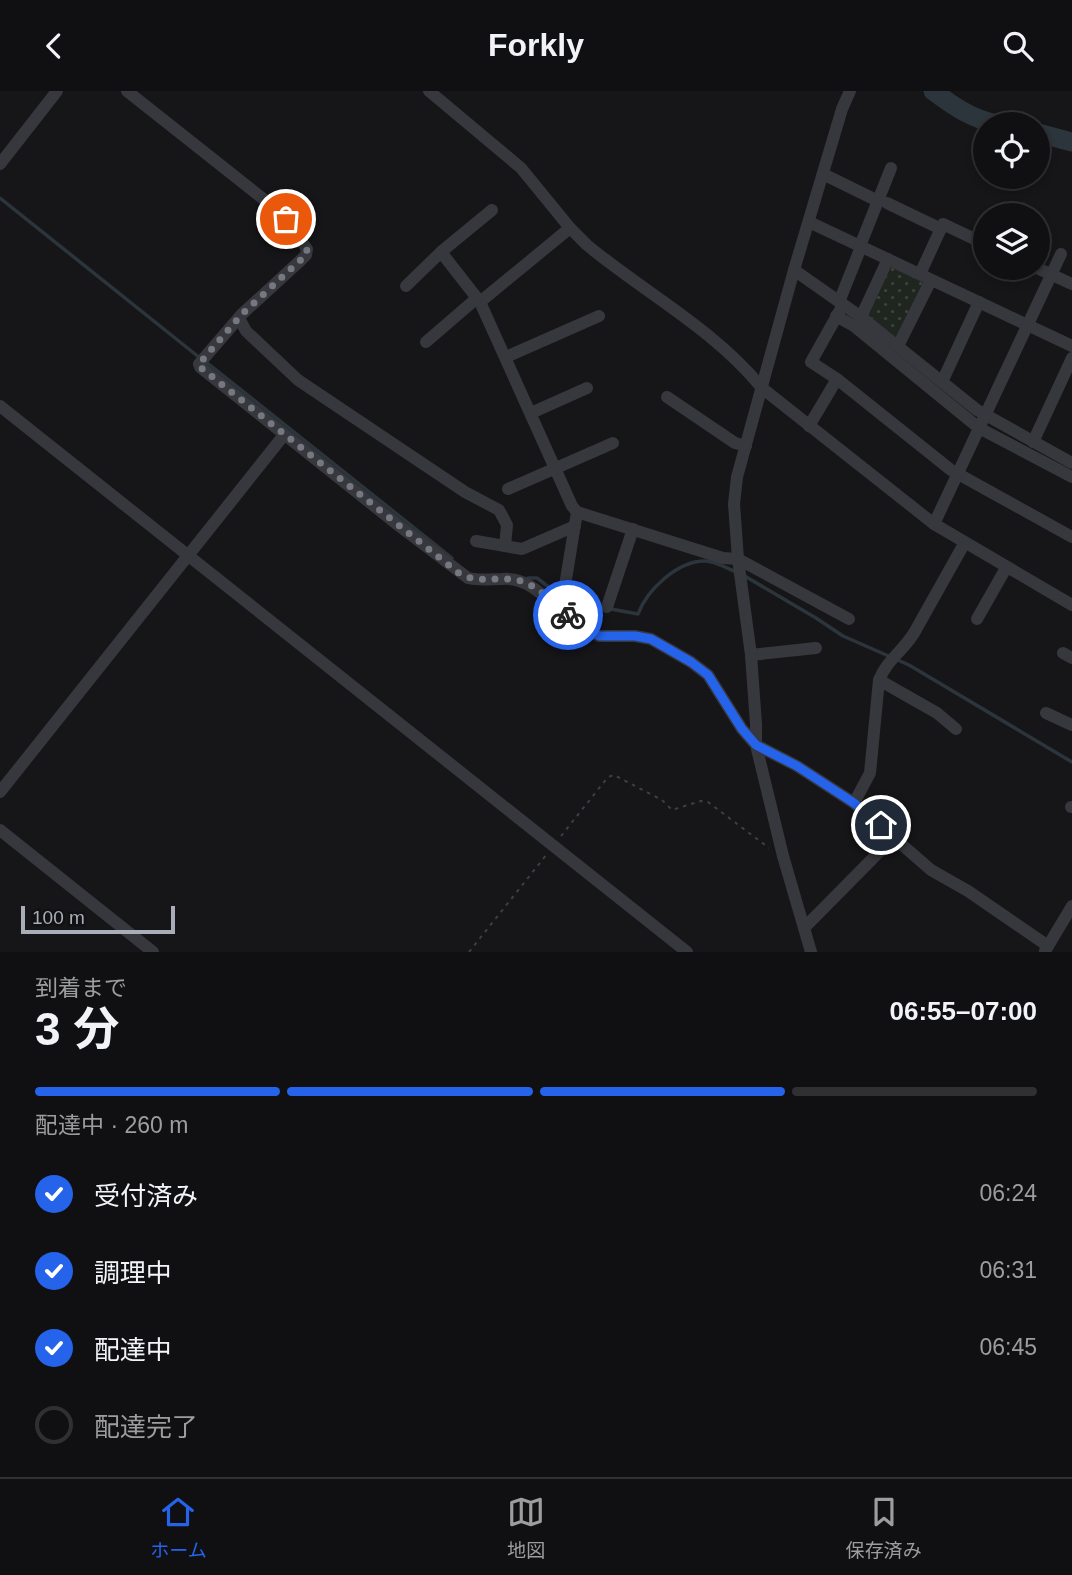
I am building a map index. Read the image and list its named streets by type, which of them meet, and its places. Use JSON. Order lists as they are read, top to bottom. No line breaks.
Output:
{"scale_bar":"100 m","page":{"header":"Forkly","scale":"100 m","heading":["3 分","到着まで","06:55–07:00"],"bar":"配達中 · 260 m","list":[["受付済み","06:24"],["調理中","06:31"],["配達中","06:45"],"配達完了"],"tabs":["ホーム","地図","保存済み"]}}
